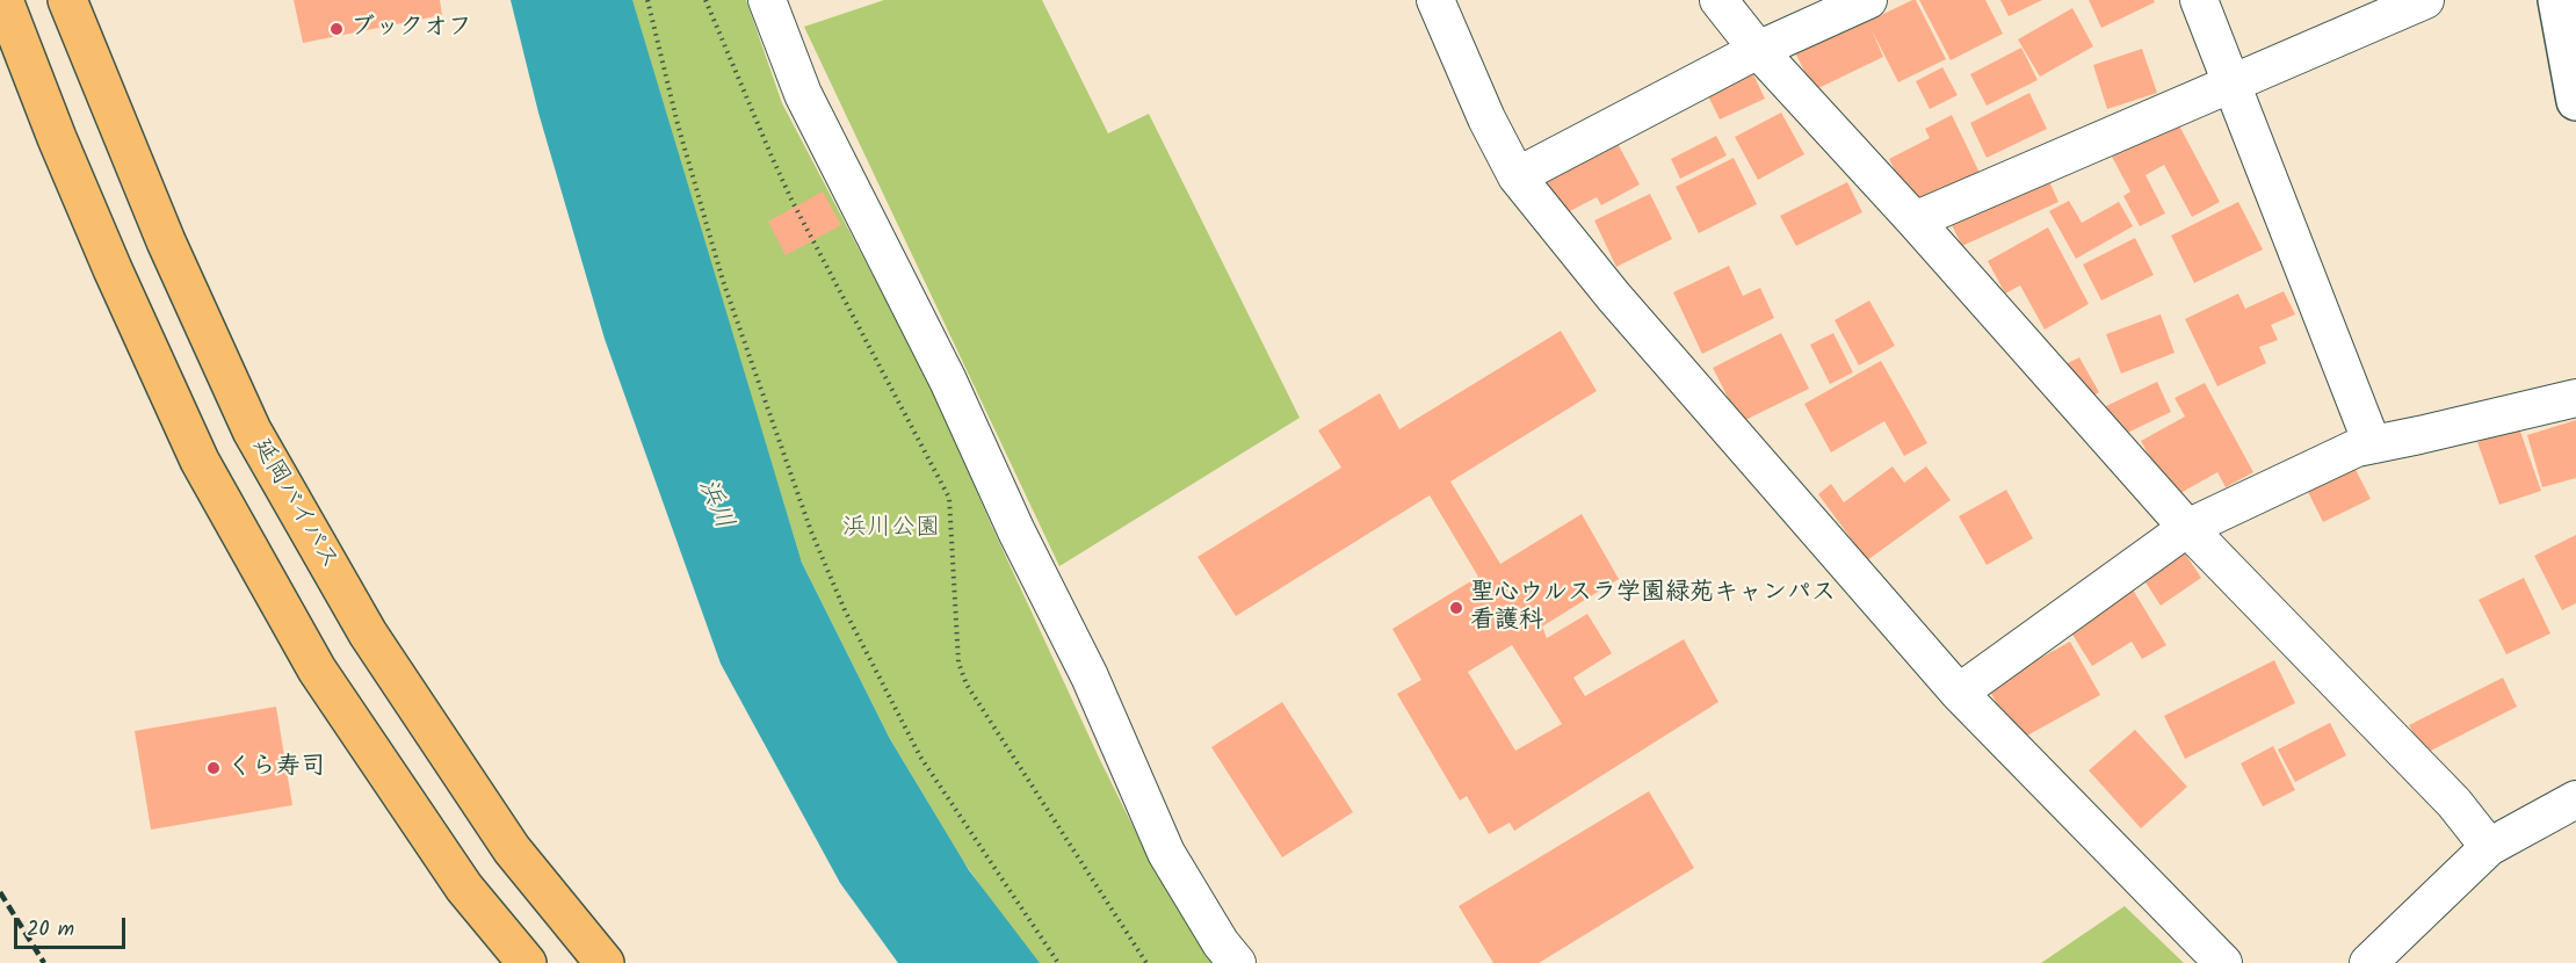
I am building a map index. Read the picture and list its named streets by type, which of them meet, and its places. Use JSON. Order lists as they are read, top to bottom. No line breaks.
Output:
{"streets":{"highway":["延岡バイパス"]},"water":["浜川"],"parks":["浜川公園"],"places":["ブックオフ","聖心ウルスラ学園緑苑キャンパス 看護科","くら寿司"],"scale_bar":"20 m"}
